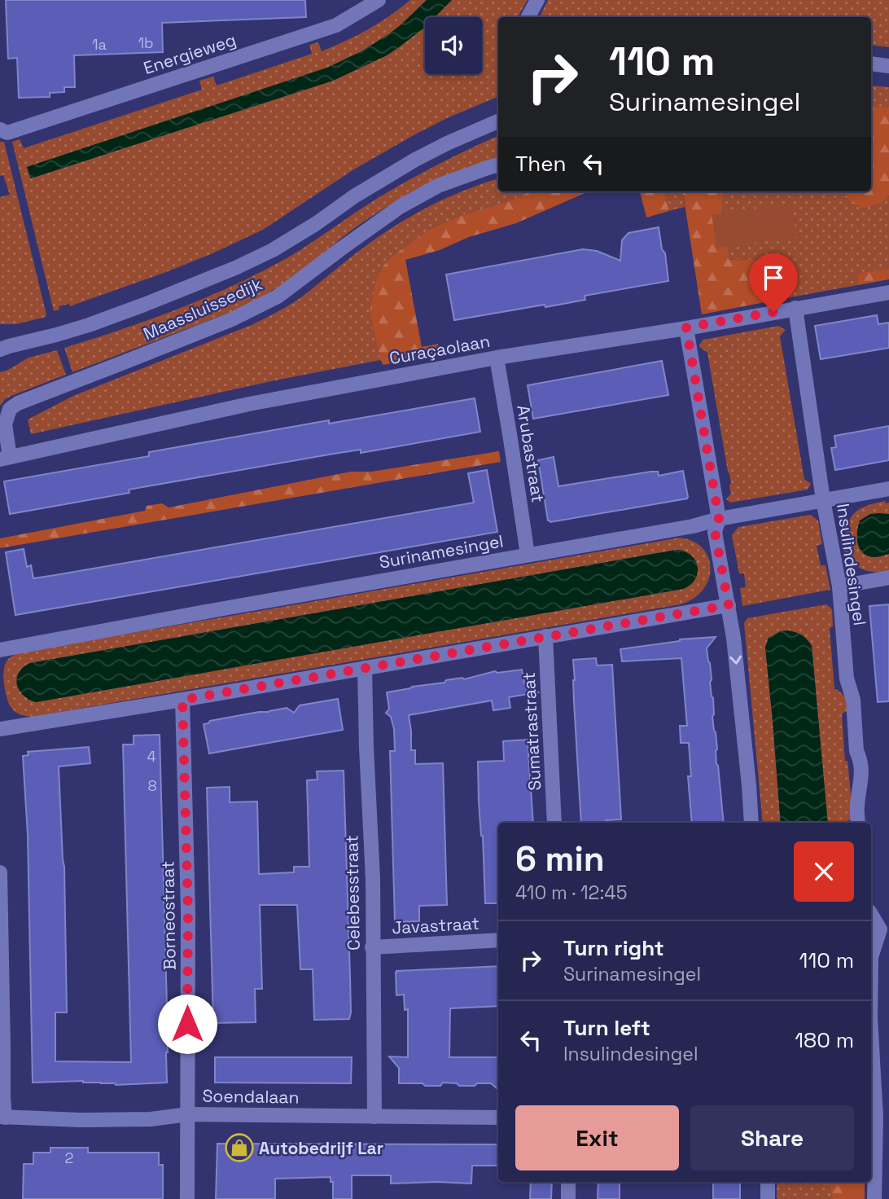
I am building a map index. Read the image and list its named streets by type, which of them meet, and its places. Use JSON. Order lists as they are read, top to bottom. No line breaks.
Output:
{"streets":{"street":["Energieweg","Maassluissedijk","Curaçaolaan","Arubastraat","Surinamesingel","Insulindesingel","Sumatrastraat","Celebesstraat","Borneostraat","Javastraat","Soendalaan"]},"crossings":[["Maassluissedijk","Curaçaolaan"],["Curaçaolaan","Arubastraat"],["Curaçaolaan","Insulindesingel"],["Arubastraat","Surinamesingel"],["Surinamesingel","Insulindesingel"],["Celebesstraat","Javastraat"],["Celebesstraat","Soendalaan"],["Borneostraat","Soendalaan"]],"places":{"shop":["Autobedrijf Lar"]},"house_numbers":["1b","1a","4","8","2"],"page":{"turn":["110 m","Surinamesingel"],"then":"Then","heading":["6 min","410 m · 12:45"],"list":[{"name":"Turn right","note":"Surinamesingel","value":"110 m"},{"name":"Turn left","note":"Insulindesingel","value":"180 m"}],"buttons":["Exit","Share"]}}
